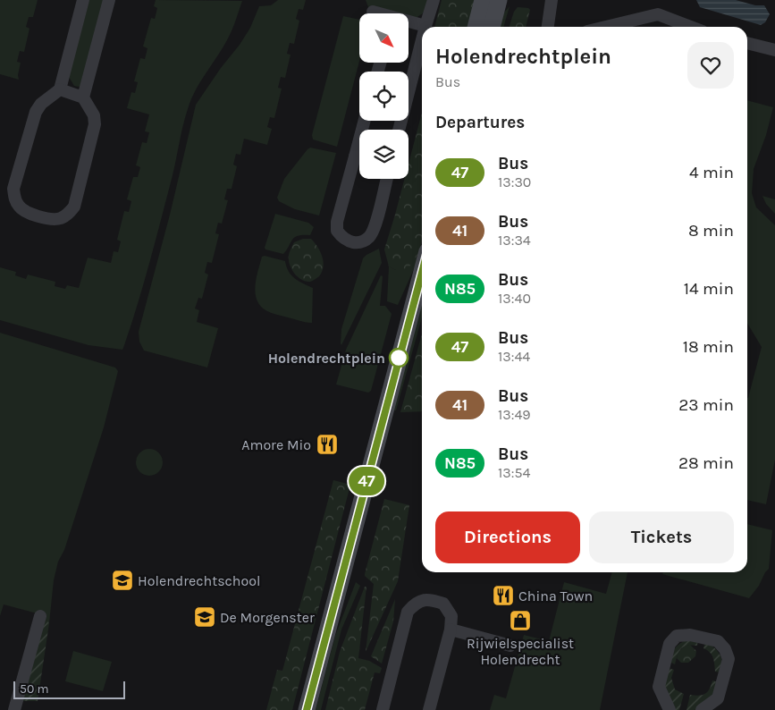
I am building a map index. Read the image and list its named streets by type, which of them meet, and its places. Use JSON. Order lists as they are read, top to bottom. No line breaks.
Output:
{"places":{"other":["Holendrechtplein"],"restaurant":["Amore Mio","China Town"],"school or university":["Holendrechtschool","De Morgenster"],"shop":["Rijwielspecialist Holendrecht"]},"lines":["bus line 47"],"scale_bar":"50 m","north":"bottom right","page":{"on_map":"47","heading":[["Holendrechtplein","Bus"],"Departures"],"list":[{"mark":"47","name":"Bus","note":"13:30","value":"4 min"},{"mark":"41","name":"Bus","note":"13:34","value":"8 min"},{"mark":"N85","name":"Bus","note":"13:40","value":"14 min"},{"mark":"47","name":"Bus","note":"13:44","value":"18 min"},{"mark":"41","name":"Bus","note":"13:49","value":"23 min"},{"mark":"N85","name":"Bus","note":"13:54","value":"28 min"}],"buttons":["Directions","Tickets"],"scale":"50 m"}}
